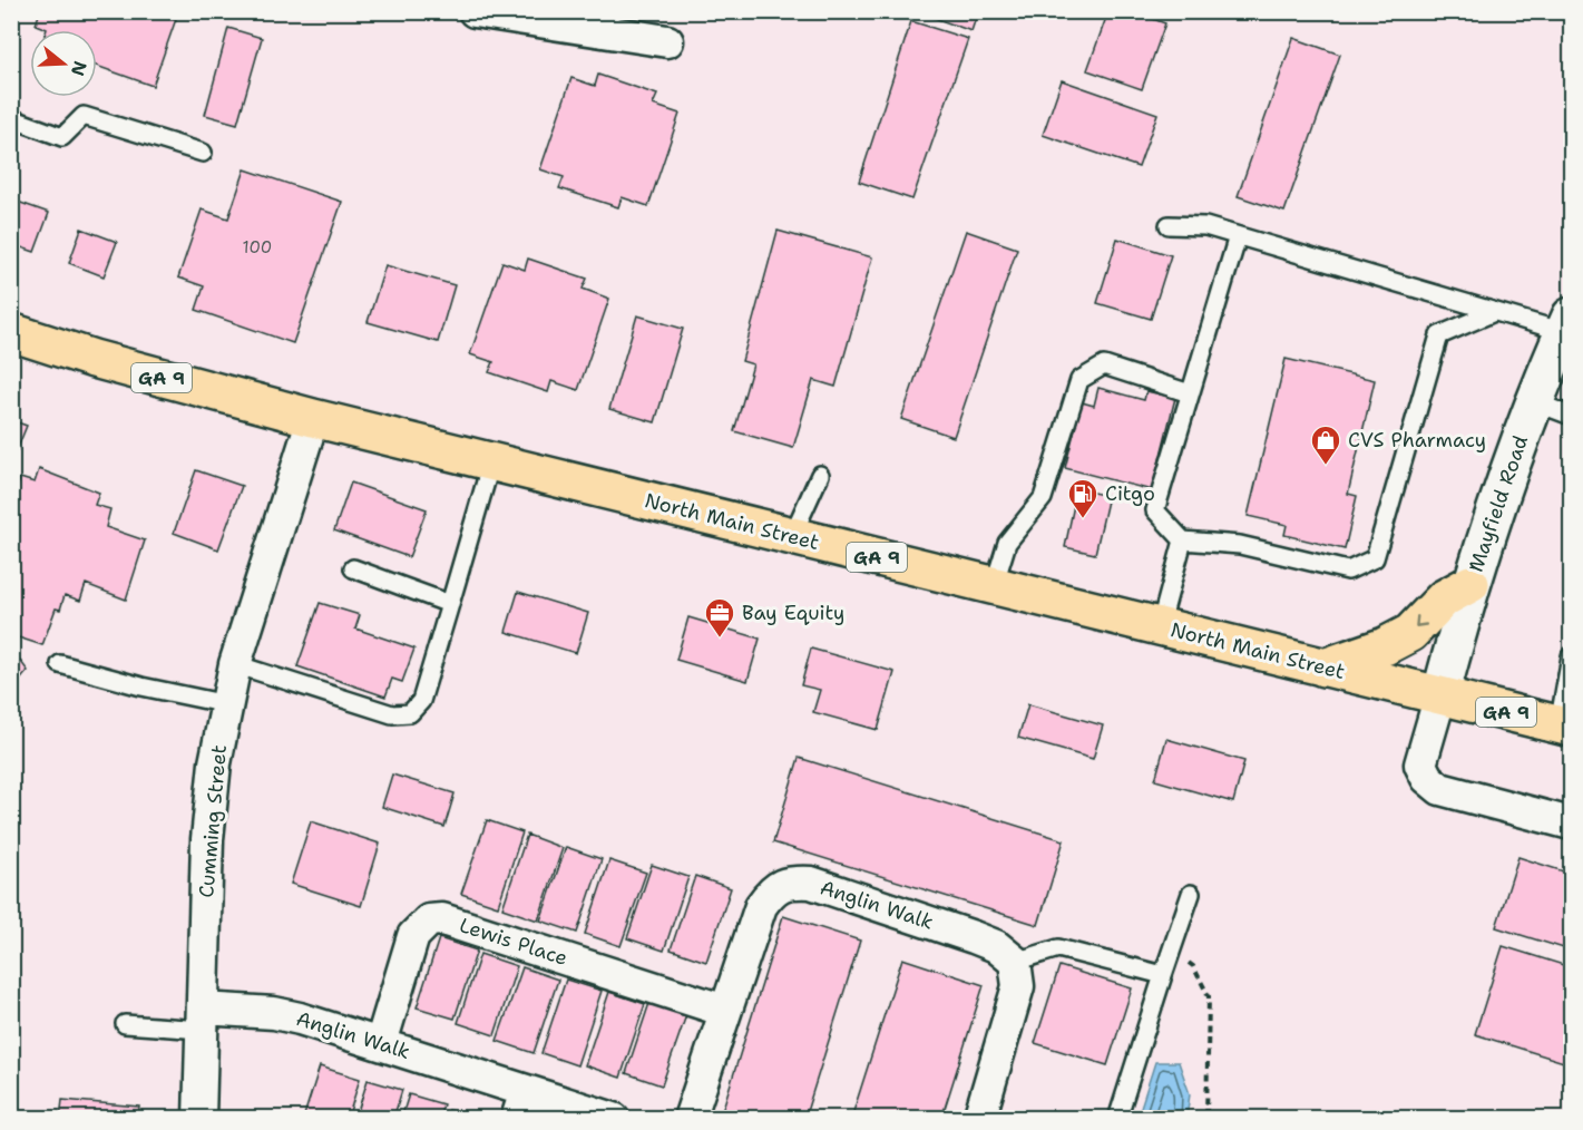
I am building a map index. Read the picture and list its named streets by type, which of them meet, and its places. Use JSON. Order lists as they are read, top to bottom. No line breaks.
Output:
{"streets":{"main road":["GA 9","North Main Street"],"street":["Mayfield Road","Cumming Street","Anglin Walk","Lewis Place"]},"crossings":[["Mayfield Road","North Main Street"],["North Main Street","Cumming Street"],["Cumming Street","Anglin Walk"],["Anglin Walk","Lewis Place"]],"places":{"shop":["CVS Pharmacy"],"fuel station":["Citgo"],"office":["Bay Equity"]},"house_numbers":["100"],"north":"right"}
